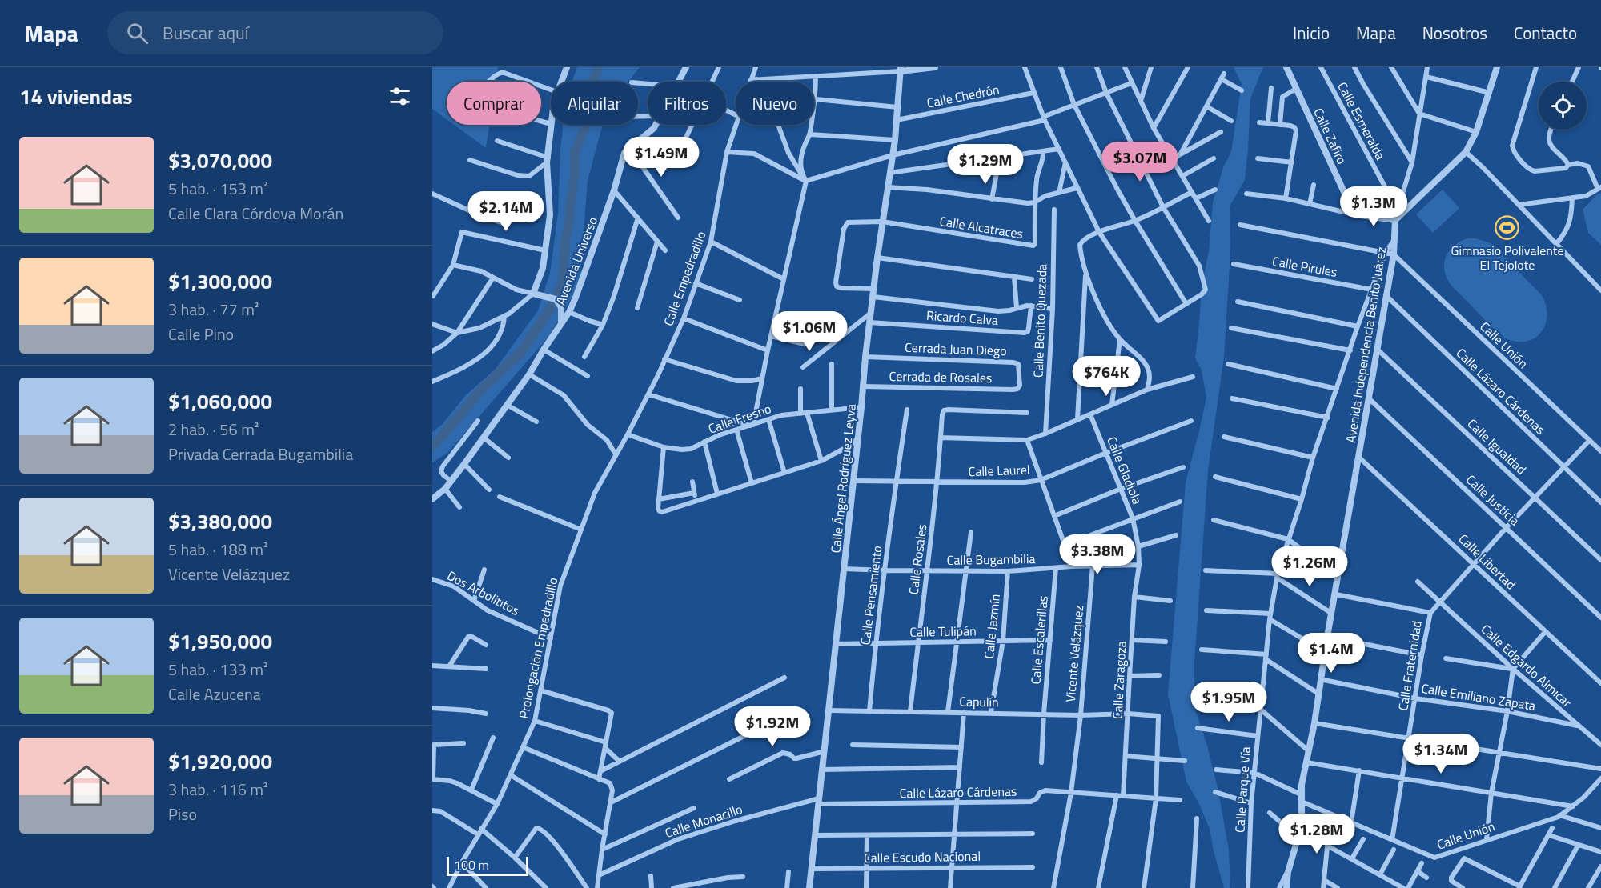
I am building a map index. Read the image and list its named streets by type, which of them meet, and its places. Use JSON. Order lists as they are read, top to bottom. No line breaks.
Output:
{"streets":{"street":["Calle Chedrón","Calle Esmeralda","Calle Zafiro","Calle Alcatraces","Avenida Universo","Calle Pirules","Calle Empedradillo","Ricardo Calva","Calle Benito Quezada","Avenida Independencia Benito Juárez","Calle Unión","Cerrada Juan Diego","Cerrada de Rosales","Calle Lázaro Cárdenas","Calle Fresno","Calle Igualdad","Calle Laurel","Calle Gladiola","Calle Ángel Rodríguez Leyva","Calle Justicia","Calle Rosales","Calle Bugambilia","Calle Libertad","Dos Arbolititos","Calle Pensamiento","Calle Jazmín","Calle Tulipán","Calle Escalerillas","Prolongación Empedradillo","Vicente Velázquez","Calle Fraternidad","Calle Edgardo Almicar","Calle Zaragoza","Calle Emiliano Zapata","Capulín","Calle Parque Vía","Calle Monacillo","Calle Escudo Nacional"]},"crossings":[["Calle Chedrón","Calle Ángel Rodríguez Leyva"],["Calle Esmeralda","Avenida Independencia Benito Juárez"],["Calle Alcatraces","Calle Ángel Rodríguez Leyva"],["Calle Pirules","Calle Parque Vía"],["Calle Empedradillo","Calle Fresno"],["Calle Empedradillo","Prolongación Empedradillo"],["Ricardo Calva","Calle Ángel Rodríguez Leyva"],["Avenida Independencia Benito Juárez","Calle Unión"],["Avenida Independencia Benito Juárez","Calle Lázaro Cárdenas"],["Avenida Independencia Benito Juárez","Calle Igualdad"],["Avenida Independencia Benito Juárez","Calle Justicia"],["Avenida Independencia Benito Juárez","Calle Libertad"],["Avenida Independencia Benito Juárez","Calle Emiliano Zapata"],["Avenida Independencia Benito Juárez","Calle Parque Vía"],["Calle Unión","Calle Fraternidad"],["Calle Unión","Calle Parque Vía"],["Cerrada Juan Diego","Cerrada de Rosales"],["Cerrada Juan Diego","Calle Ángel Rodríguez Leyva"],["Cerrada de Rosales","Calle Ángel Rodríguez Leyva"],["Calle Lázaro Cárdenas","Calle Ángel Rodríguez Leyva"],["Calle Lázaro Cárdenas","Vicente Velázquez"],["Calle Lázaro Cárdenas","Calle Fraternidad"],["Calle Lázaro Cárdenas","Calle Zaragoza"],["Calle Lázaro Cárdenas","Calle Monacillo"],["Calle Fresno","Calle Ángel Rodríguez Leyva"],["Calle Fresno","Prolongación Empedradillo"],["Calle Igualdad","Calle Fraternidad"],["Calle Laurel","Calle Gladiola"],["Calle Laurel","Calle Ángel Rodríguez Leyva"],["Calle Laurel","Calle Rosales"],["Calle Laurel","Calle Pensamiento"],["Calle Gladiola","Calle Bugambilia"],["Calle Gladiola","Calle Zaragoza"],["Calle Ángel Rodríguez Leyva","Calle Bugambilia"],["Calle Ángel Rodríguez Leyva","Calle Tulipán"],["Calle Ángel Rodríguez Leyva","Capulín"],["Calle Ángel Rodríguez Leyva","Calle Monacillo"],["Calle Ángel Rodríguez Leyva","Calle Escudo Nacional"],["Calle Justicia","Calle Fraternidad"],["Calle Rosales","Calle Bugambilia"],["Calle Rosales","Calle Tulipán"],["Calle Rosales","Capulín"],["Calle Bugambilia","Calle Pensamiento"],["Calle Bugambilia","Calle Jazmín"],["Calle Bugambilia","Calle Escalerillas"],["Calle Bugambilia","Vicente Velázquez"],["Calle Bugambilia","Calle Zaragoza"],["Calle Libertad","Calle Fraternidad"],["Dos Arbolititos","Prolongación Empedradillo"],["Calle Pensamiento","Calle Tulipán"],["Calle Pensamiento","Capulín"],["Calle Jazmín","Calle Tulipán"],["Calle Jazmín","Capulín"],["Calle Tulipán","Calle Escalerillas"],["Calle Escalerillas","Capulín"],["Vicente Velázquez","Capulín"],["Calle Fraternidad","Calle Edgardo Almicar"],["Calle Fraternidad","Calle Emiliano Zapata"],["Calle Edgardo Almicar","Calle Emiliano Zapata"],["Calle Zaragoza","Capulín"]],"places":{"sports":["Gimnasio Polivalente El Tejolote"]},"scale_bar":"100 m","page":{"header":"Mapa","search":"Buscar aquí","nav":["Inicio","Mapa","Nosotros","Contacto"],"heading":"14 viviendas","chip":["Comprar","Alquilar","Filtros","Nuevo"],"list":[{"name":"$3,070,000","note":"5 hab. · 153 m² · Calle Clara Córdova Morán"},{"name":"$1,300,000","note":"3 hab. · 77 m² · Calle Pino"},{"name":"$1,060,000","note":"2 hab. · 56 m² · Privada Cerrada Bugambilia"},{"name":"$3,380,000","note":"5 hab. · 188 m² · Vicente Velázquez"},{"name":"$1,950,000","note":"5 hab. · 133 m² · Calle Azucena"},{"name":"$1,920,000","note":"3 hab. · 116 m² · Piso"}],"price":["$1.49M","$3.07M","$1.29M","$1.3M","$2.14M","$1.06M","$764K","$3.38M","$1.26M","$1.4M","$1.95M","$1.92M","$1.34M","$1.28M"],"scale":"100 m"}}
